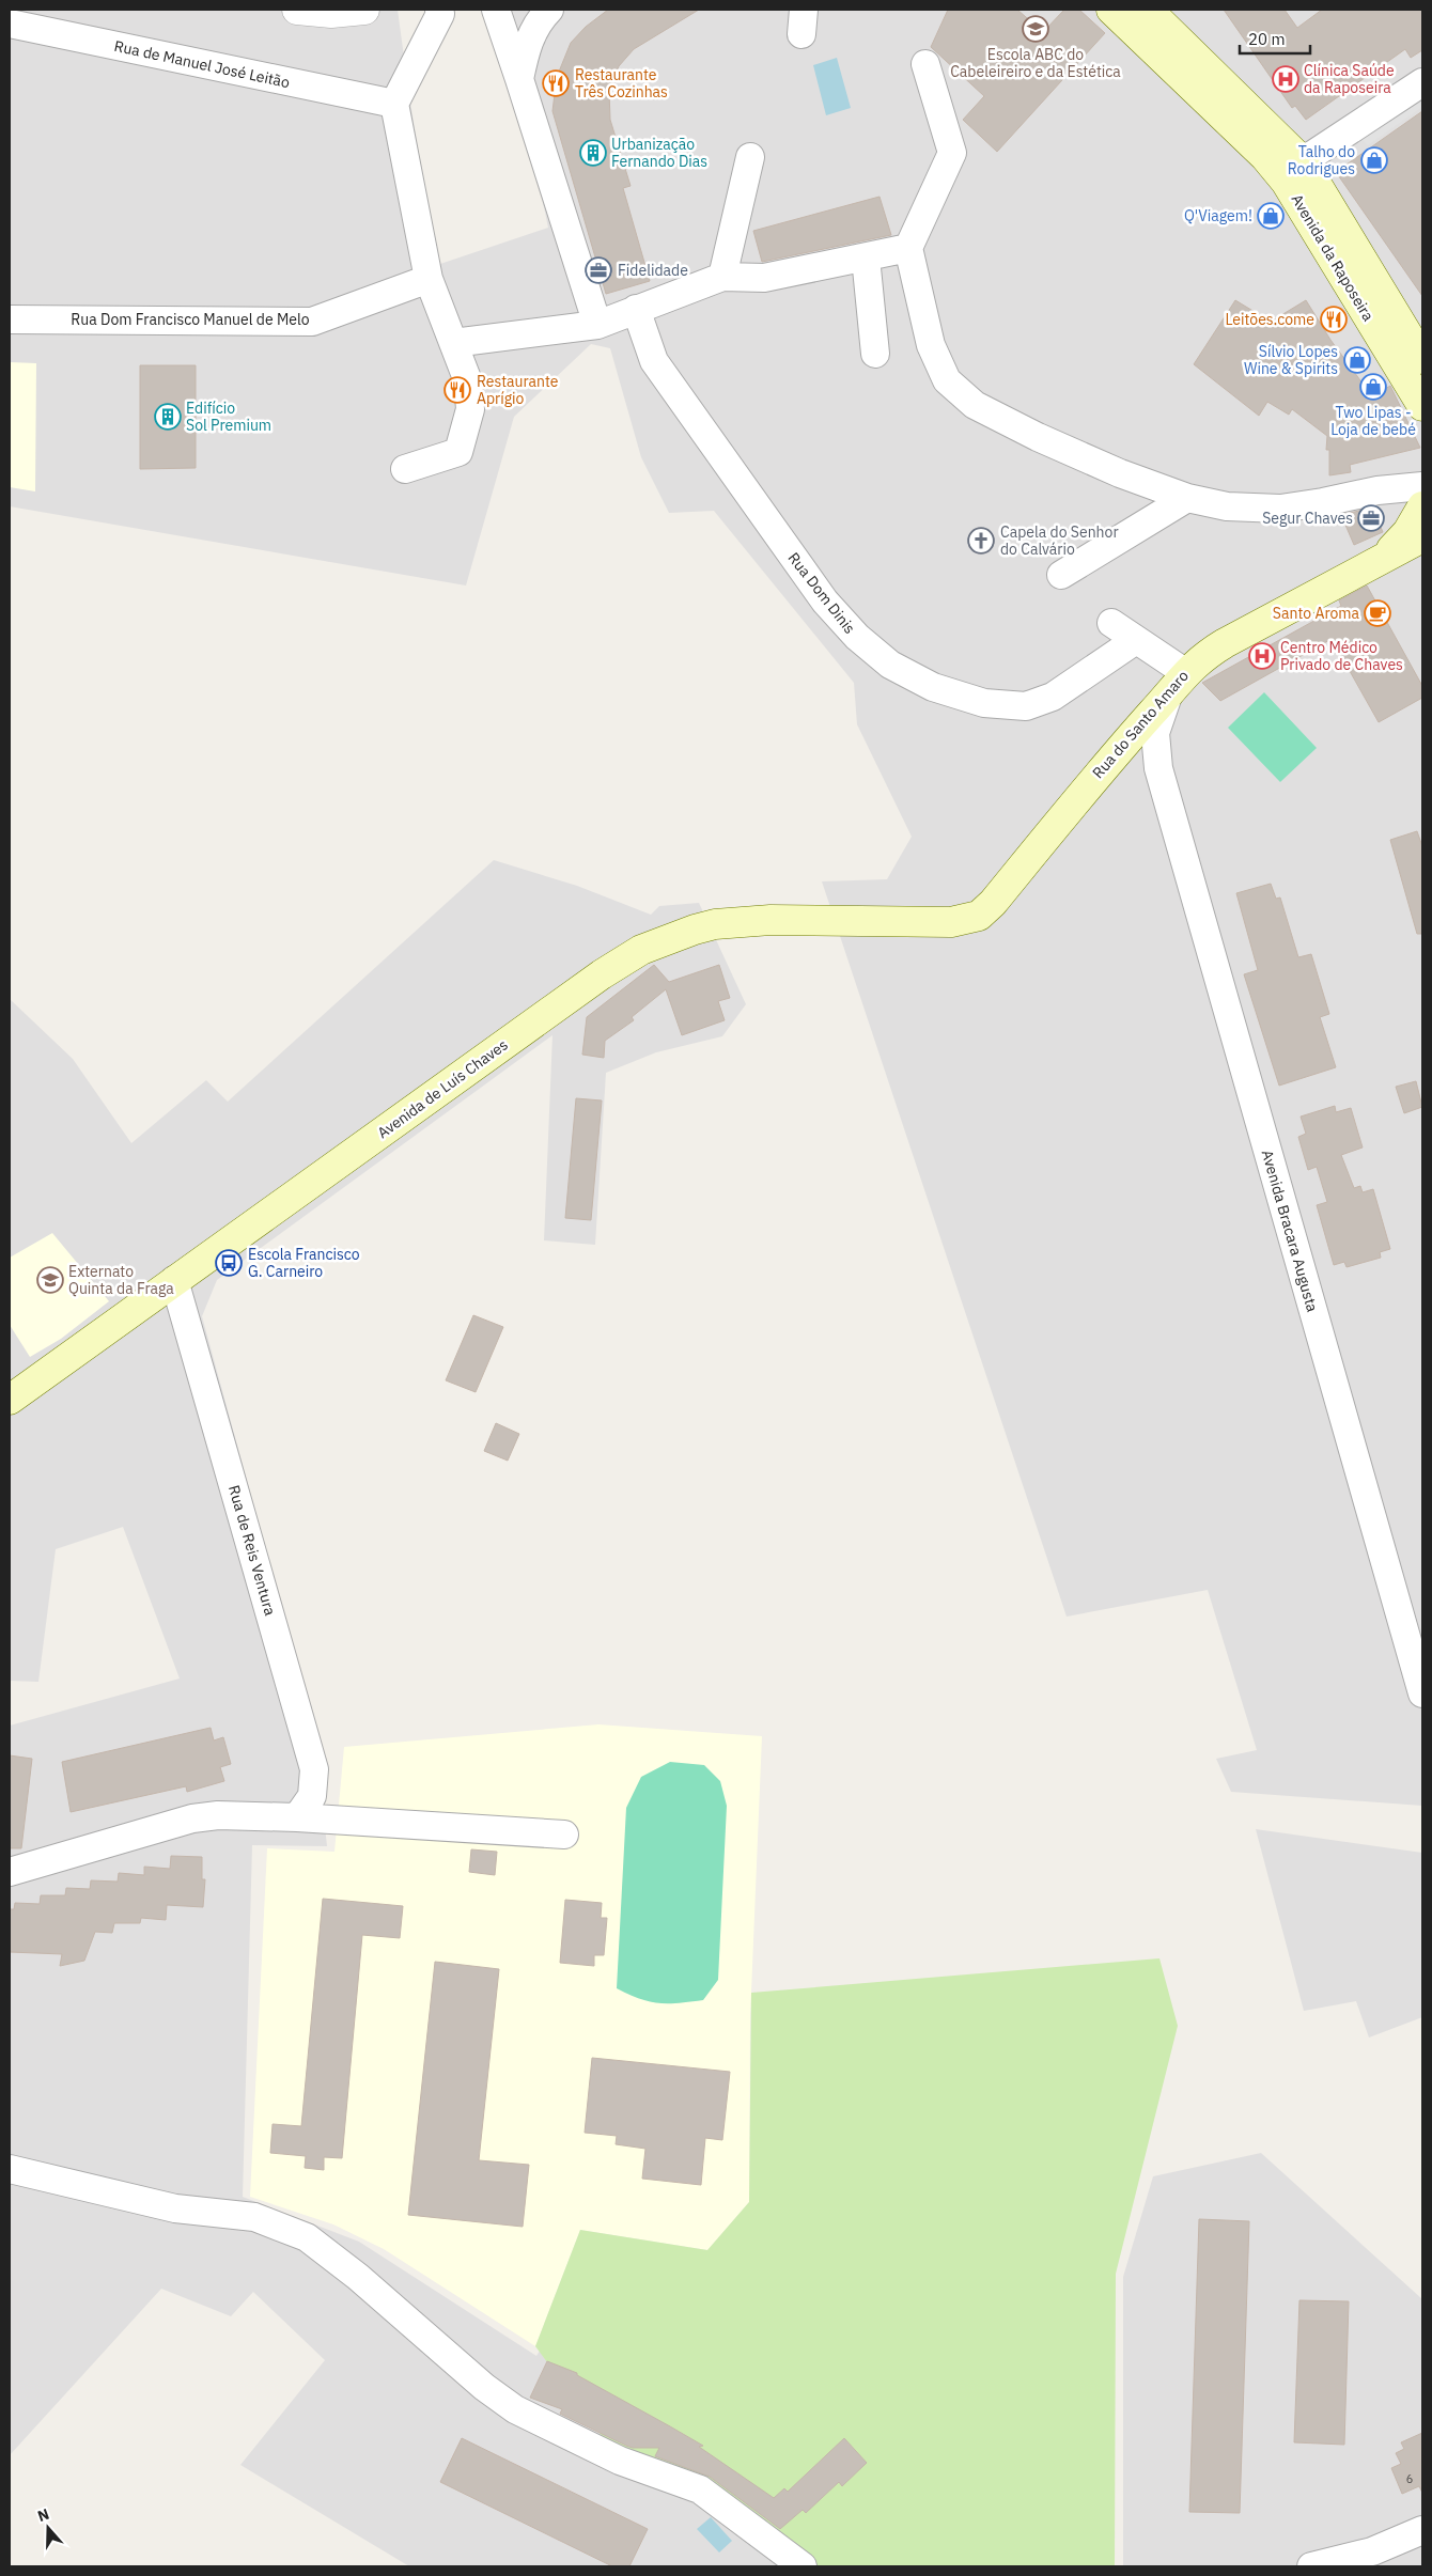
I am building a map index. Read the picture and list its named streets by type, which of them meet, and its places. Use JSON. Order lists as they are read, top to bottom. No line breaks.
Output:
{"streets":{"main road":["Avenida da Raposeira","Rua do Santo Amaro","Avenida de Luís Chaves"],"street":["Rua de Manuel José Leitão","Rua Dom Francisco Manuel de Melo","Rua Dom Dinis","Avenida Bracara Augusta","Rua de Reis Ventura"]},"crossings":[["Rua do Santo Amaro","Avenida de Luís Chaves"],["Rua do Santo Amaro","Avenida Bracara Augusta"],["Avenida de Luís Chaves","Rua de Reis Ventura"]],"places":{"school or university":["Escola ABC do Cabeleireiro e da Estética","Externato Quinta da Fraga"],"hospital":["Clínica Saúde da Raposeira","Centro Médico Privado de Chaves"],"restaurant":["Restaurante Três Cozinhas","Leitões.come","Restaurante Aprígio"],"building":["Urbanização Fernando Dias","Edifício Sol Premium"],"shop":["Talho do Rodrigues","Q'Viagem!","Sílvio Lopes Wine & Spirits","Two Lipas - Loja de bebé"],"office":["Fidelidade","Segur Chaves"],"church":["Capela do Senhor do Calvário"],"cafe":["Santo Aroma"],"bus stop":["Escola Francisco G. Carneiro"]},"house_numbers":["6"],"scale_bar":"20 m","north":"top"}
